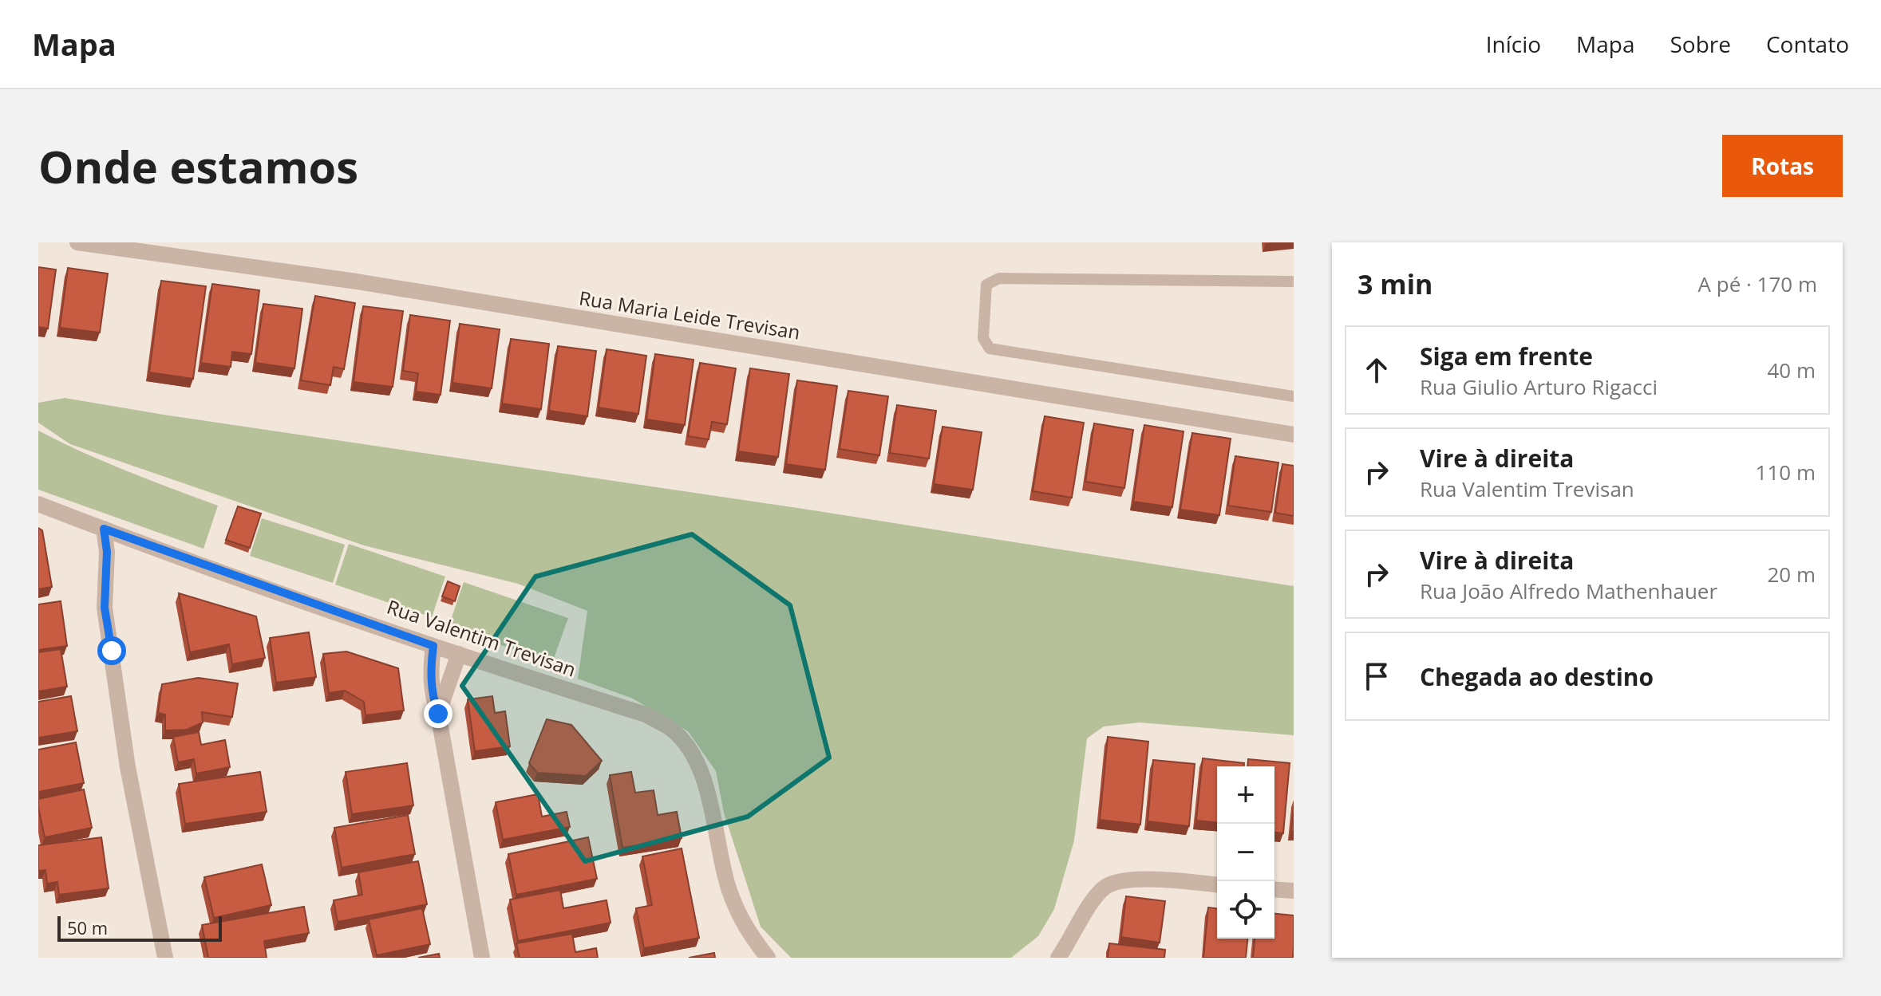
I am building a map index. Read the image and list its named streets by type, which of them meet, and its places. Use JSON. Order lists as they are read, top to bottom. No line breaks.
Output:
{"streets":{"street":["Rua Maria Leide Trevisan","Rua Valentim Trevisan"]},"scale_bar":"50 m","page":{"header":"Mapa","nav":["Início","Mapa","Sobre","Contato"],"buttons":"Rotas","title":"Onde estamos","heading":["3 min","A pé · 170 m"],"list":[["Siga em frente","Rua Giulio Arturo Rigacci","40 m"],["Vire à direita","Rua Valentim Trevisan","110 m"],["Vire à direita","Rua João Alfredo Mathenhauer","20 m"],"Chegada ao destino"],"map_buttons":["+","−"],"scale":"50 m"}}
